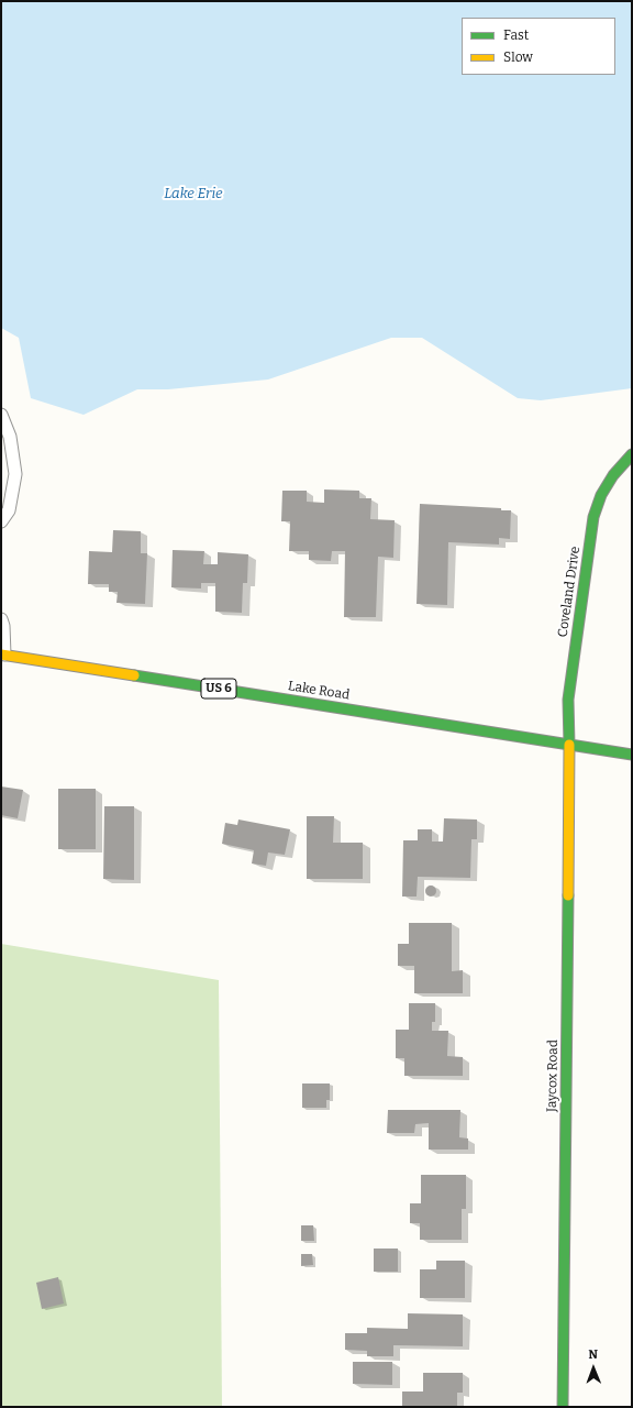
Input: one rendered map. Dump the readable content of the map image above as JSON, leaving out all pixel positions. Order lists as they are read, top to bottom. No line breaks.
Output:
{"streets":{"street":["Coveland Drive","US 6","Lake Road","Jaycox Road"]},"crossings":[["Coveland Drive","Lake Road"],["Coveland Drive","Jaycox Road"],["Lake Road","Jaycox Road"]],"water":["Lake Erie"],"legend":["Fast","Slow"],"north":"top"}
